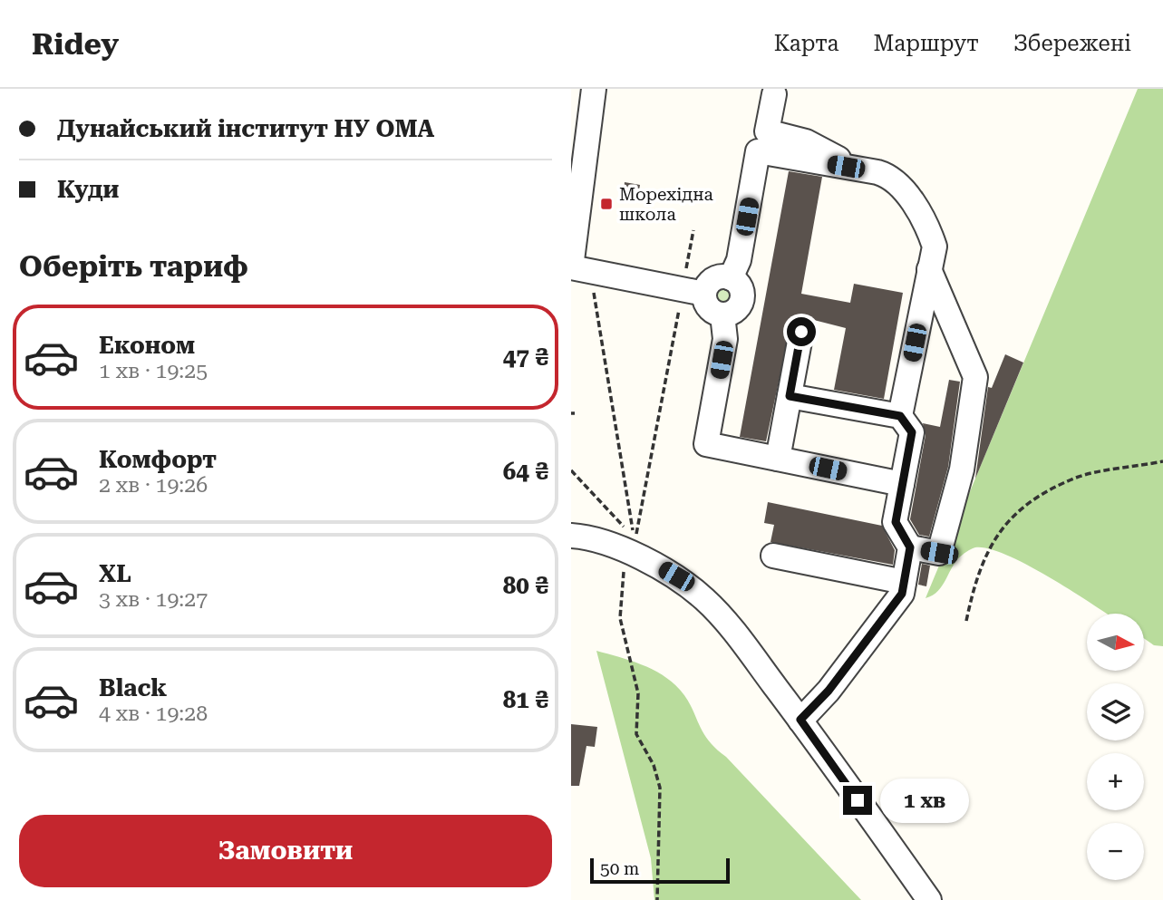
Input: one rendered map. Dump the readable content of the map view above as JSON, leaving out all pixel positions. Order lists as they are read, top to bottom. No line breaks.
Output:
{"places":{"transit":["Морехідна школа"]},"scale_bar":"50 m","north":"right","page":{"header":"Ridey","nav":["Карта","Маршрут","Збережені"],"banner":["Дунайський інститут НУ ОМА","Куди"],"heading":"Оберіть тариф","list":[{"name":"Економ","note":"1 хв · 19:25","value":"47 ₴"},{"name":"Комфорт","note":"2 хв · 19:26","value":"64 ₴"},{"name":"XL","note":"3 хв · 19:27","value":"80 ₴"},{"name":"Black","note":"4 хв · 19:28","value":"81 ₴"}],"map_buttons":["+","−"],"bubble":"1 хв","buttons":"Замовити","scale":"50 m"}}
